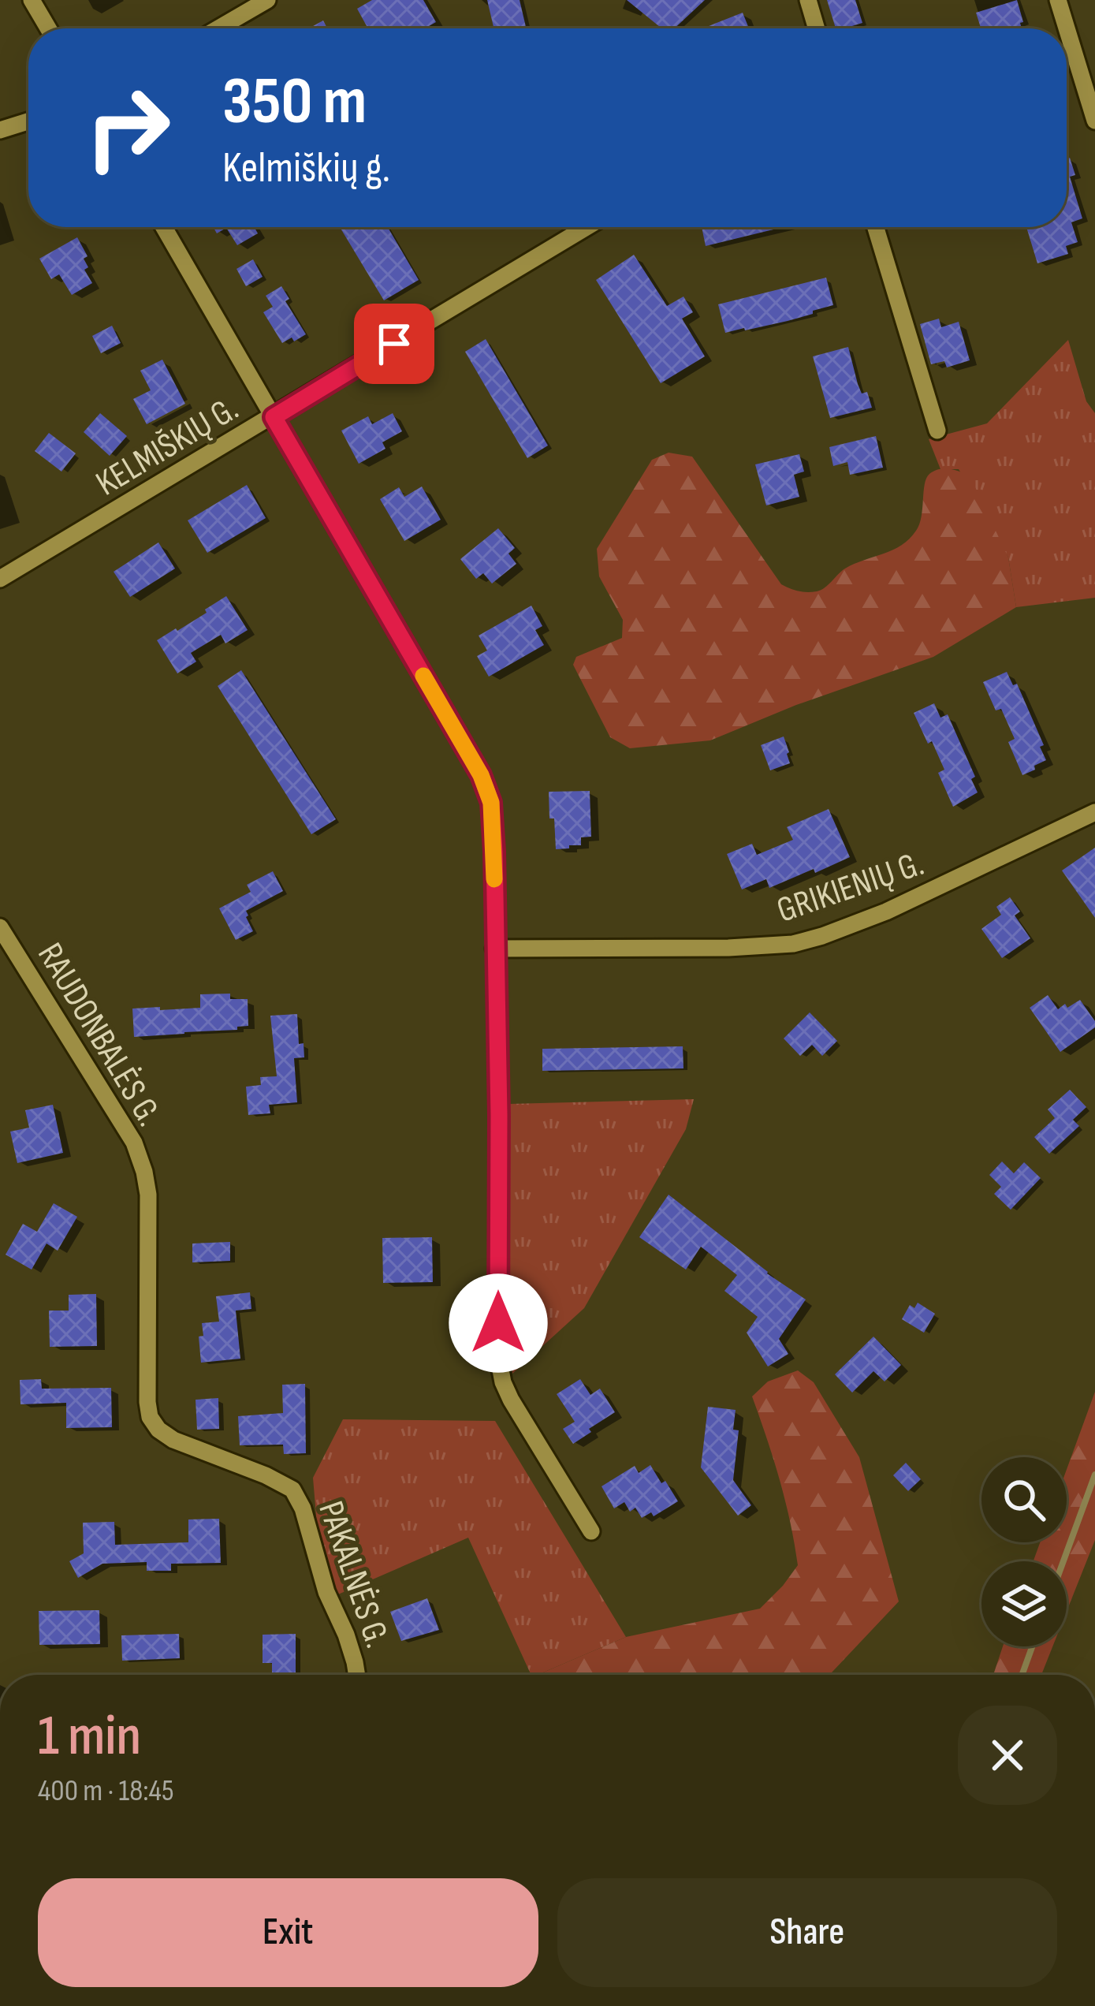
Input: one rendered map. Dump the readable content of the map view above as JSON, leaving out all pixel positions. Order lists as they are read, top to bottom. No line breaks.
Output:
{"streets":{"street":["KELMIŠKIŲ G.","GRIKIENIŲ G.","RAUDONBALĖS G.","PAKALNĖS G."]},"crossings":[["RAUDONBALĖS G.","PAKALNĖS G."]],"page":{"turn":["350 m","Kelmiškių g."],"heading":["1 min","400 m · 18:45"],"buttons":["Exit","Share"]}}
